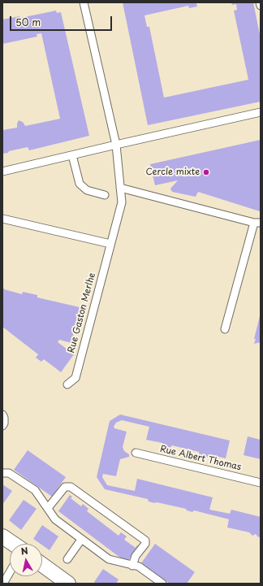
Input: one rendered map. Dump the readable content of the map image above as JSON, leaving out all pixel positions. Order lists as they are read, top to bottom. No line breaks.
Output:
{"streets":{"lane":["Rue Gaston Merlhe","Rue Albert Thomas"]},"places":["Cercle mixte"],"scale_bar":"50 m","north":"top"}
